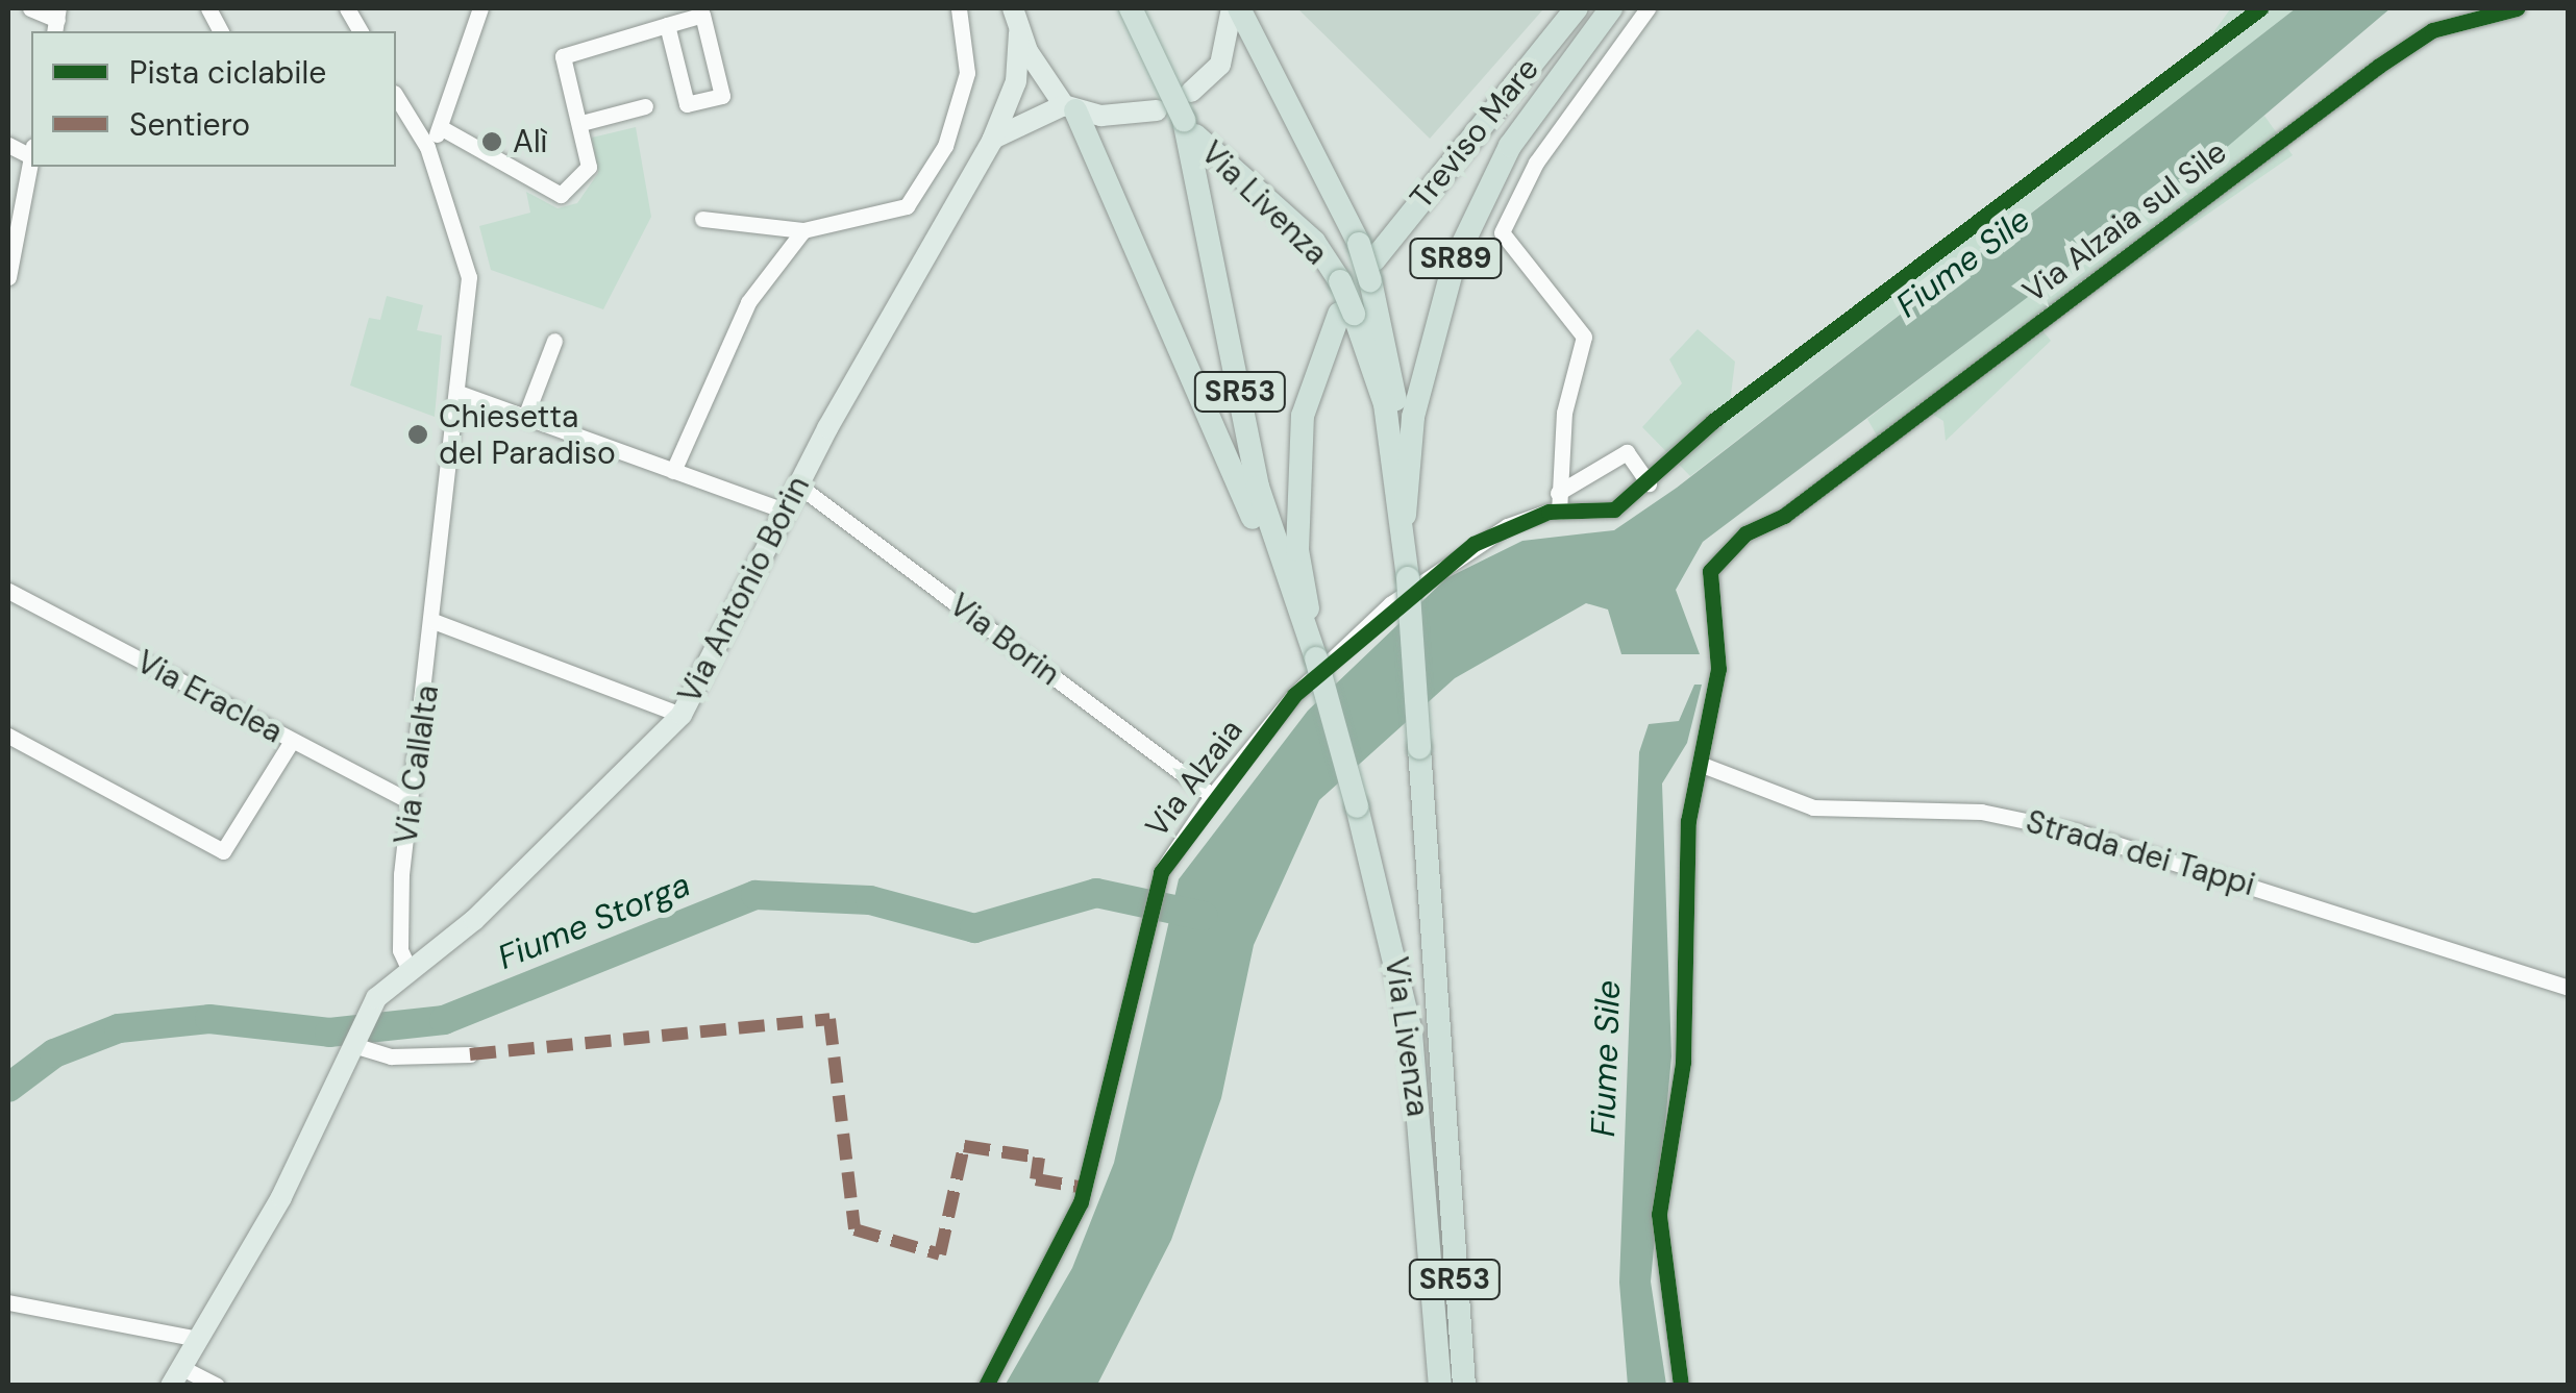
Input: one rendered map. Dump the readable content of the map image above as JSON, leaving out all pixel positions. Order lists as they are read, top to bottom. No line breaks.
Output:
{"streets":{"highway":["Treviso Mare","Via Livenza","SR89","SR53"],"main road":["Via Antonio Borin"],"street":["Via Alzaia sul Sile","Via Borin","Via Eraclea","Via Callalta","Via Alzaia","Strada dei Tappi"]},"crossings":[["Treviso Mare","Via Livenza"],["Via Livenza","SR53"],["Via Alzaia sul Sile","Strada dei Tappi"],["Via Antonio Borin","Via Borin"],["Via Antonio Borin","Via Callalta"],["Via Borin","Via Alzaia"],["Via Eraclea","Via Callalta"]],"water":["Fiume Sile","Fiume Storga"],"places":["Alì","Chiesetta del Paradiso"],"legend":["Pista ciclabile","Sentiero"]}
